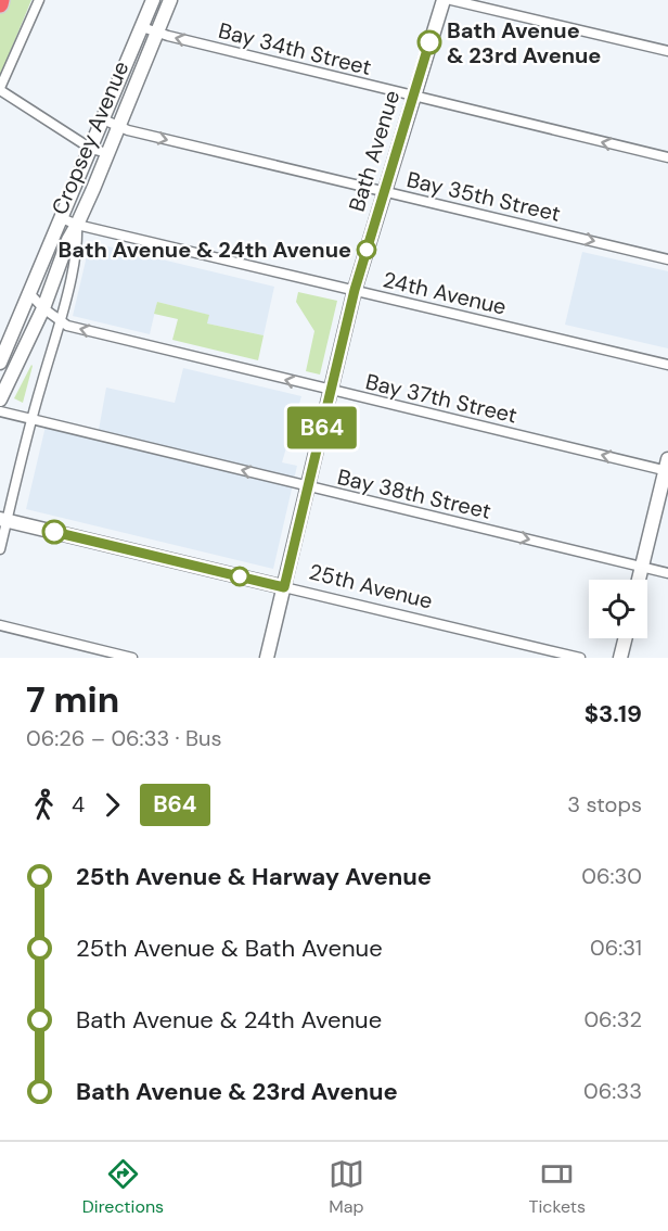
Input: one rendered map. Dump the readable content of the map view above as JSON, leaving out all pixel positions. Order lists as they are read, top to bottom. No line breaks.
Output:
{"streets":{"street":["Bay 34th Street","Cropsey Avenue","Bath Avenue","Bay 35th Street","24th Avenue","Bay 37th Street","Bay 38th Street","25th Avenue"]},"crossings":[["Bay 34th Street","Cropsey Avenue"],["Bay 34th Street","Bath Avenue"],["Cropsey Avenue","Bay 35th Street"],["Cropsey Avenue","24th Avenue"],["Cropsey Avenue","Bay 37th Street"],["Bath Avenue","Bay 35th Street"],["Bath Avenue","24th Avenue"],["Bath Avenue","Bay 37th Street"],["Bath Avenue","Bay 38th Street"],["Bath Avenue","25th Avenue"]],"one_way":["Bay 34th Street","Bay 35th Street","Bay 37th Street"],"places":["Bath Avenue & 23rd Avenue","Bath Avenue & 24th Avenue"],"lines":["bus line B64"],"page":{"on_map":"B64","heading":["7 min","06:26 – 06:33 · Bus","$3.19"],"legs":["4","B64","3 stops"],"list":[{"name":"25th Avenue & Harway Avenue","value":"06:30"},{"name":"25th Avenue & Bath Avenue","value":"06:31"},{"name":"Bath Avenue & 24th Avenue","value":"06:32"},{"name":"Bath Avenue & 23rd Avenue","value":"06:33"}],"tabs":["Directions","Map","Tickets"]}}
